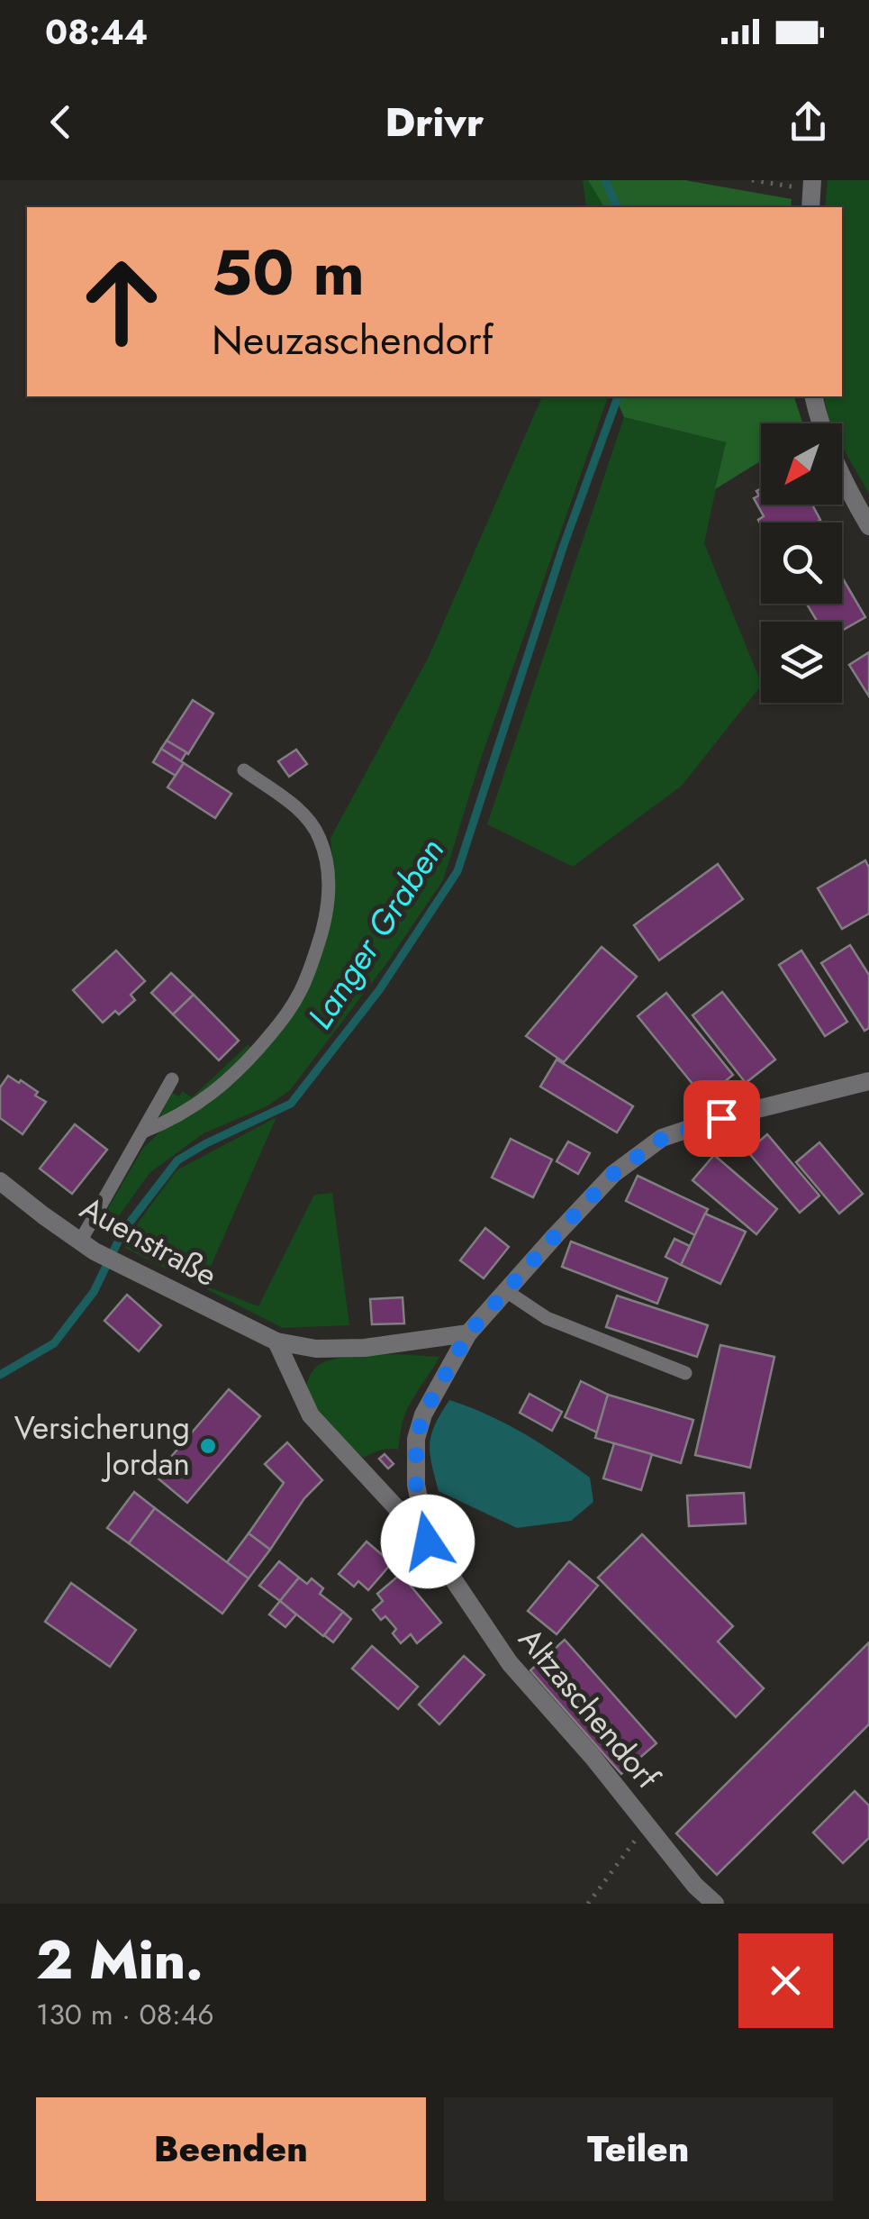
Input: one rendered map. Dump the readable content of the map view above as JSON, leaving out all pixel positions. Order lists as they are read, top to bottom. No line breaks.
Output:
{"streets":{"street":["Auenstraße","Altzaschendorf"]},"crossings":[["Auenstraße","Altzaschendorf"]],"water":["Langer Graben"],"places":["Versicherung Jordan"],"north":"bottom left","page":{"status":"08:44","header":"Drivr","turn":["50 m","Neuzaschendorf"],"heading":["2 Min.","130 m · 08:46"],"buttons":["Beenden","Teilen"]}}
